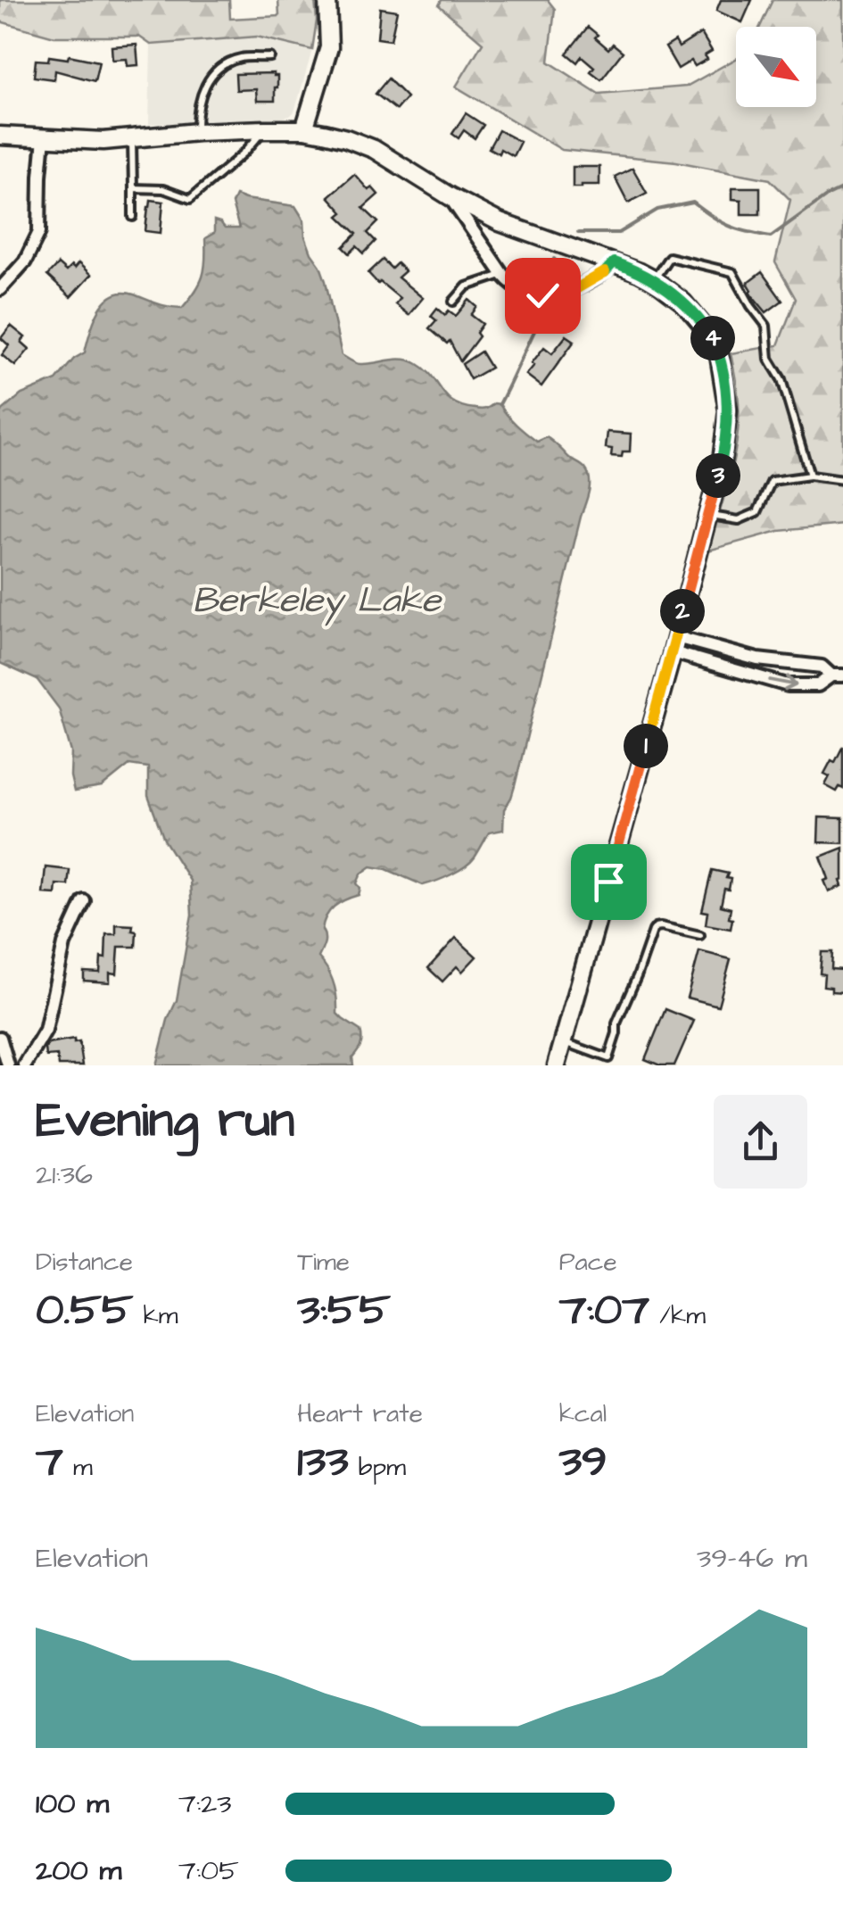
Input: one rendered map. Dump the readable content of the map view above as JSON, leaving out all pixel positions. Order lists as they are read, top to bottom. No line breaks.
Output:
{"water":["Berkeley Lake"],"north":"bottom right","page":{"pins":["4","3","2","1"],"heading":["Evening run","21:36"],"stats":[["Distance","0.55 km"],["Time","3:55"],["Pace","7:07 /km"],["Elevation","7 m"],["Heart rate","133 bpm"],["kcal","39"]],"chart":["Elevation","39–46 m"],"list":[{"name":"100 m","note":"7:23"},{"name":"200 m","note":"7:05"}]}}
